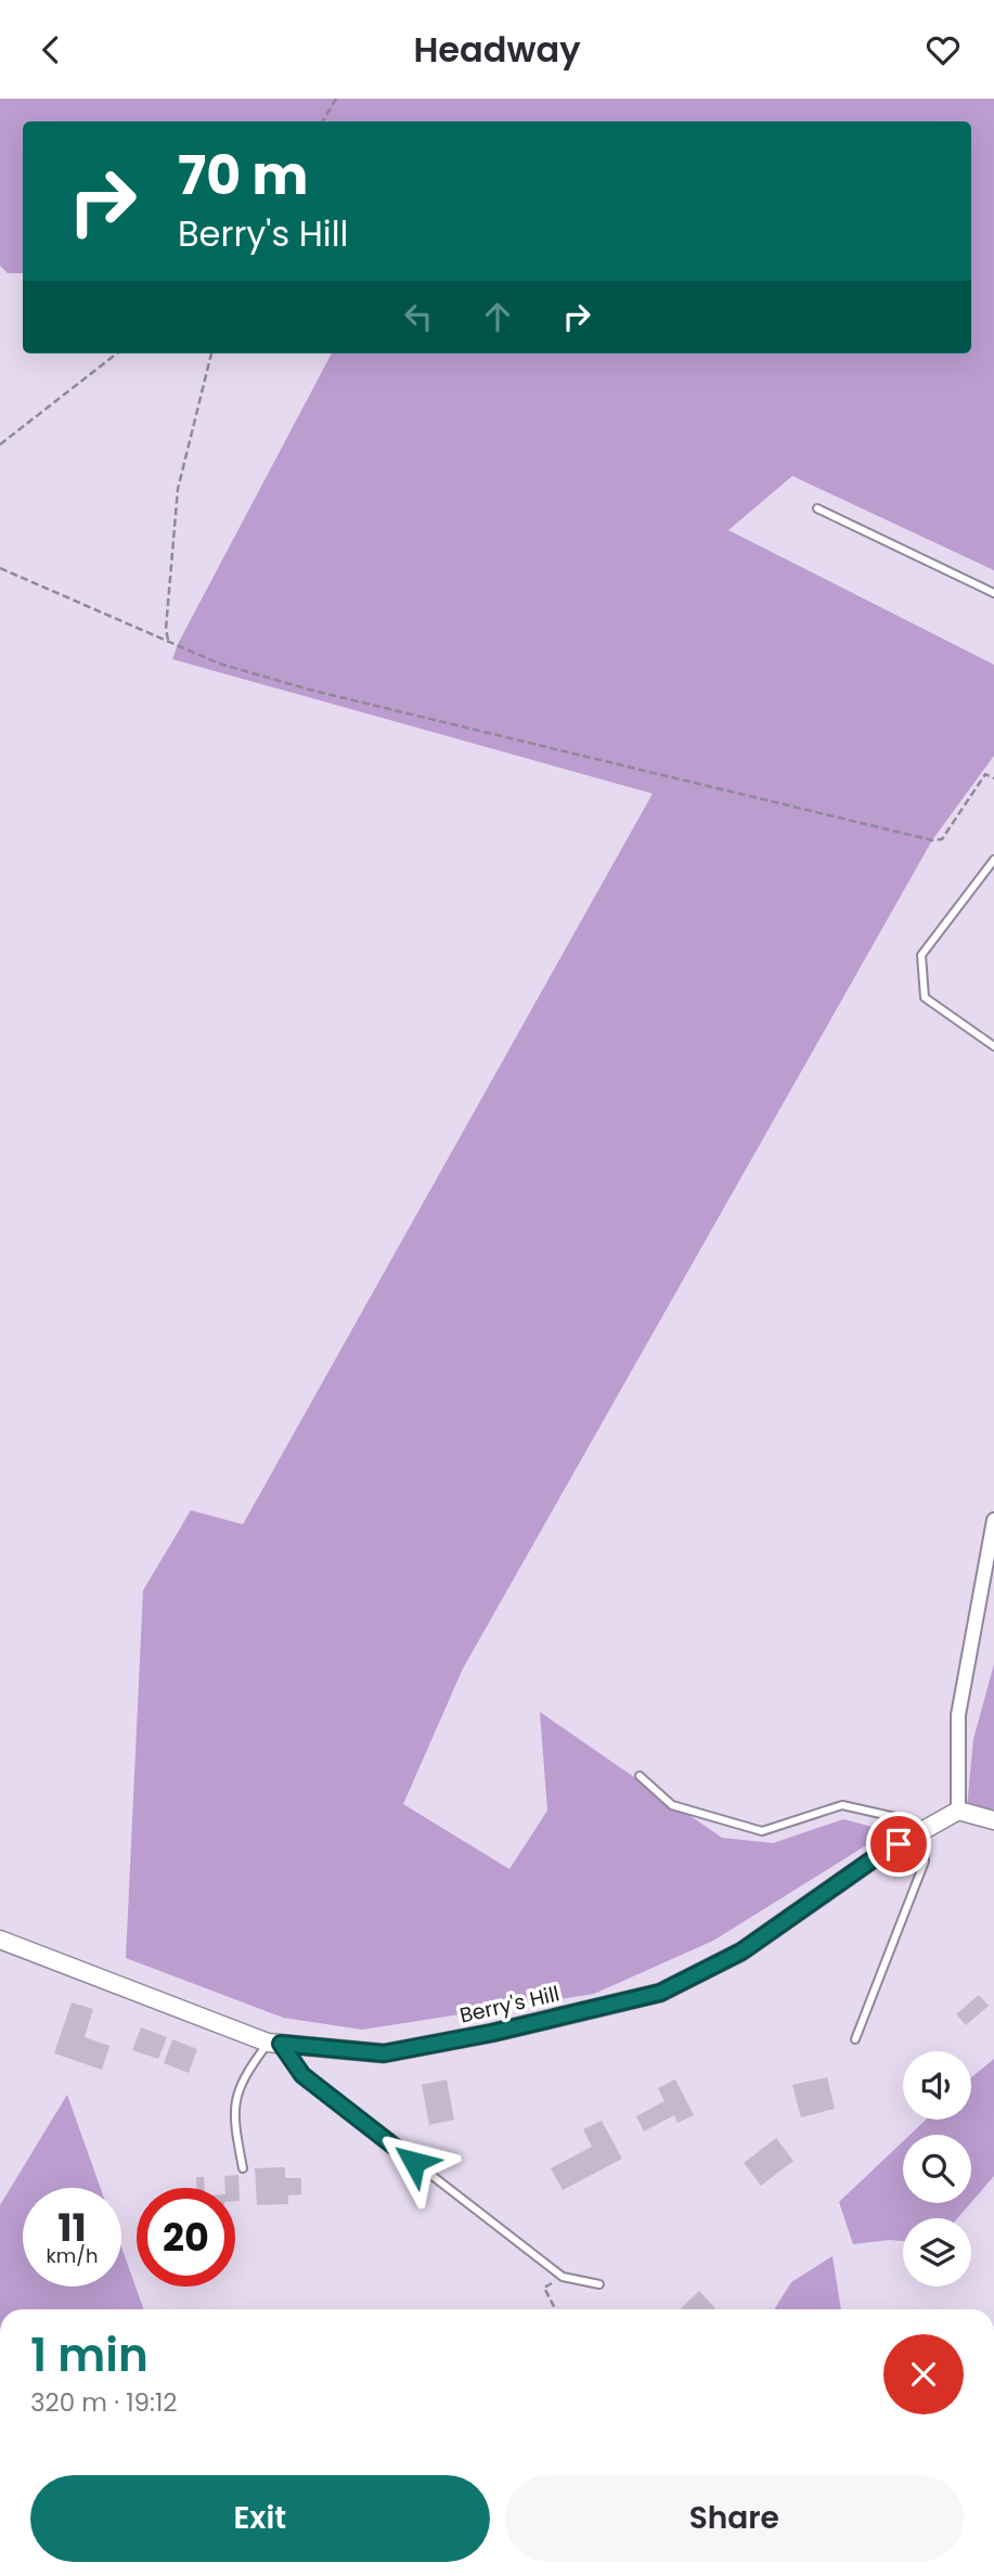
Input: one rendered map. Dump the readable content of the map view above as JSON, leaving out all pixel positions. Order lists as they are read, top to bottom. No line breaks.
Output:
{"streets":{"street":["Berry's Hill"]},"page":{"header":"Headway","turn":["70 m","Berry's Hill"],"speed":"11 km/h","limit":"20","heading":["1 min","320 m · 19:12"],"buttons":["Exit","Share"]}}
